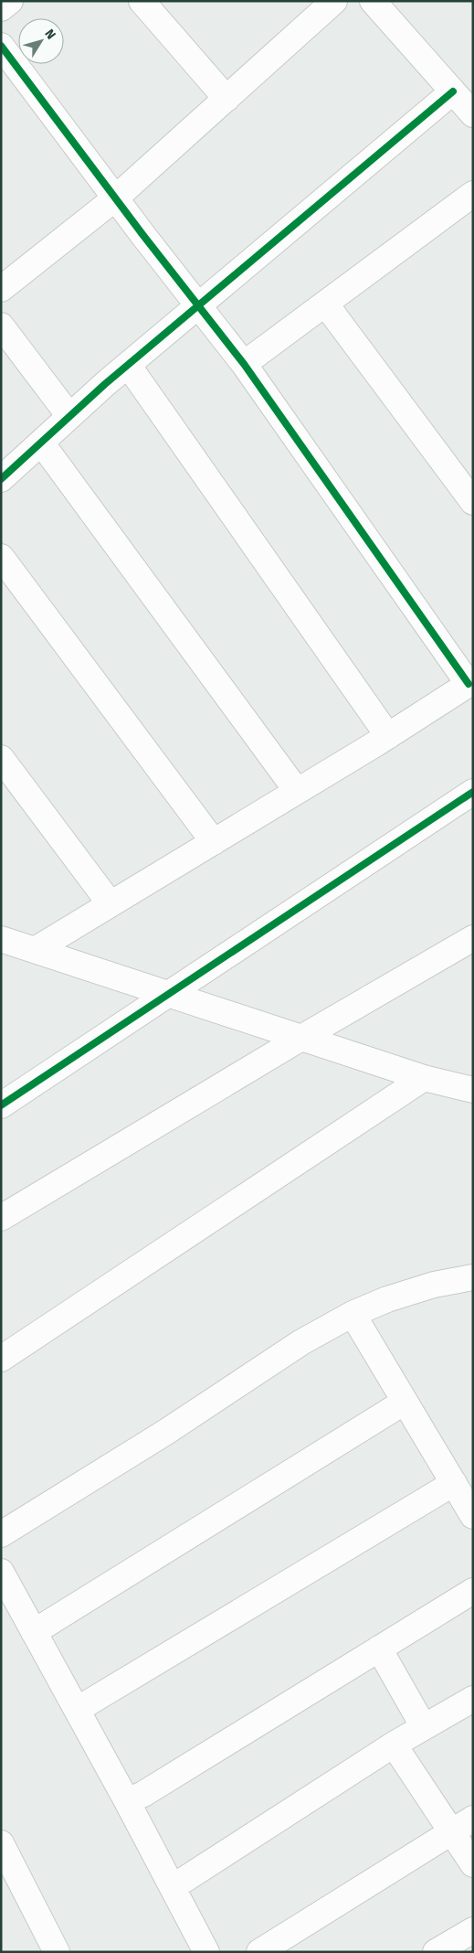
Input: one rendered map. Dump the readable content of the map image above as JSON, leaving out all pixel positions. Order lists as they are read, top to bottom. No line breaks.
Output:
{"north":"top right"}
